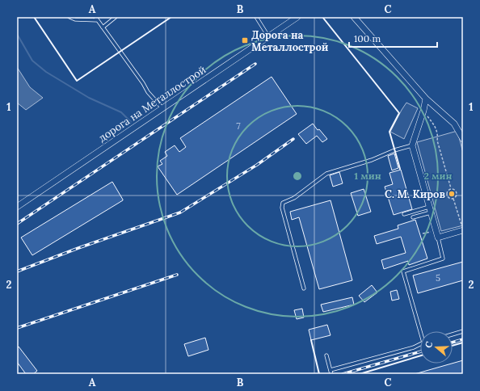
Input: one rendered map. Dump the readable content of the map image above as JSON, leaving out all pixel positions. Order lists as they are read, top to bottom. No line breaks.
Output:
{"streets":{"street":["дорога на Металлострой"]},"places":{"transit":["Дорога на Металлострой"],"other":["С. М. Киров"]},"house_numbers":["7","5"],"scale_bar":"100 m","north":"left","grid":{"columns":["A","B","C"],"rows":["1","2"]},"rings":["1 мин","2 мин"]}
